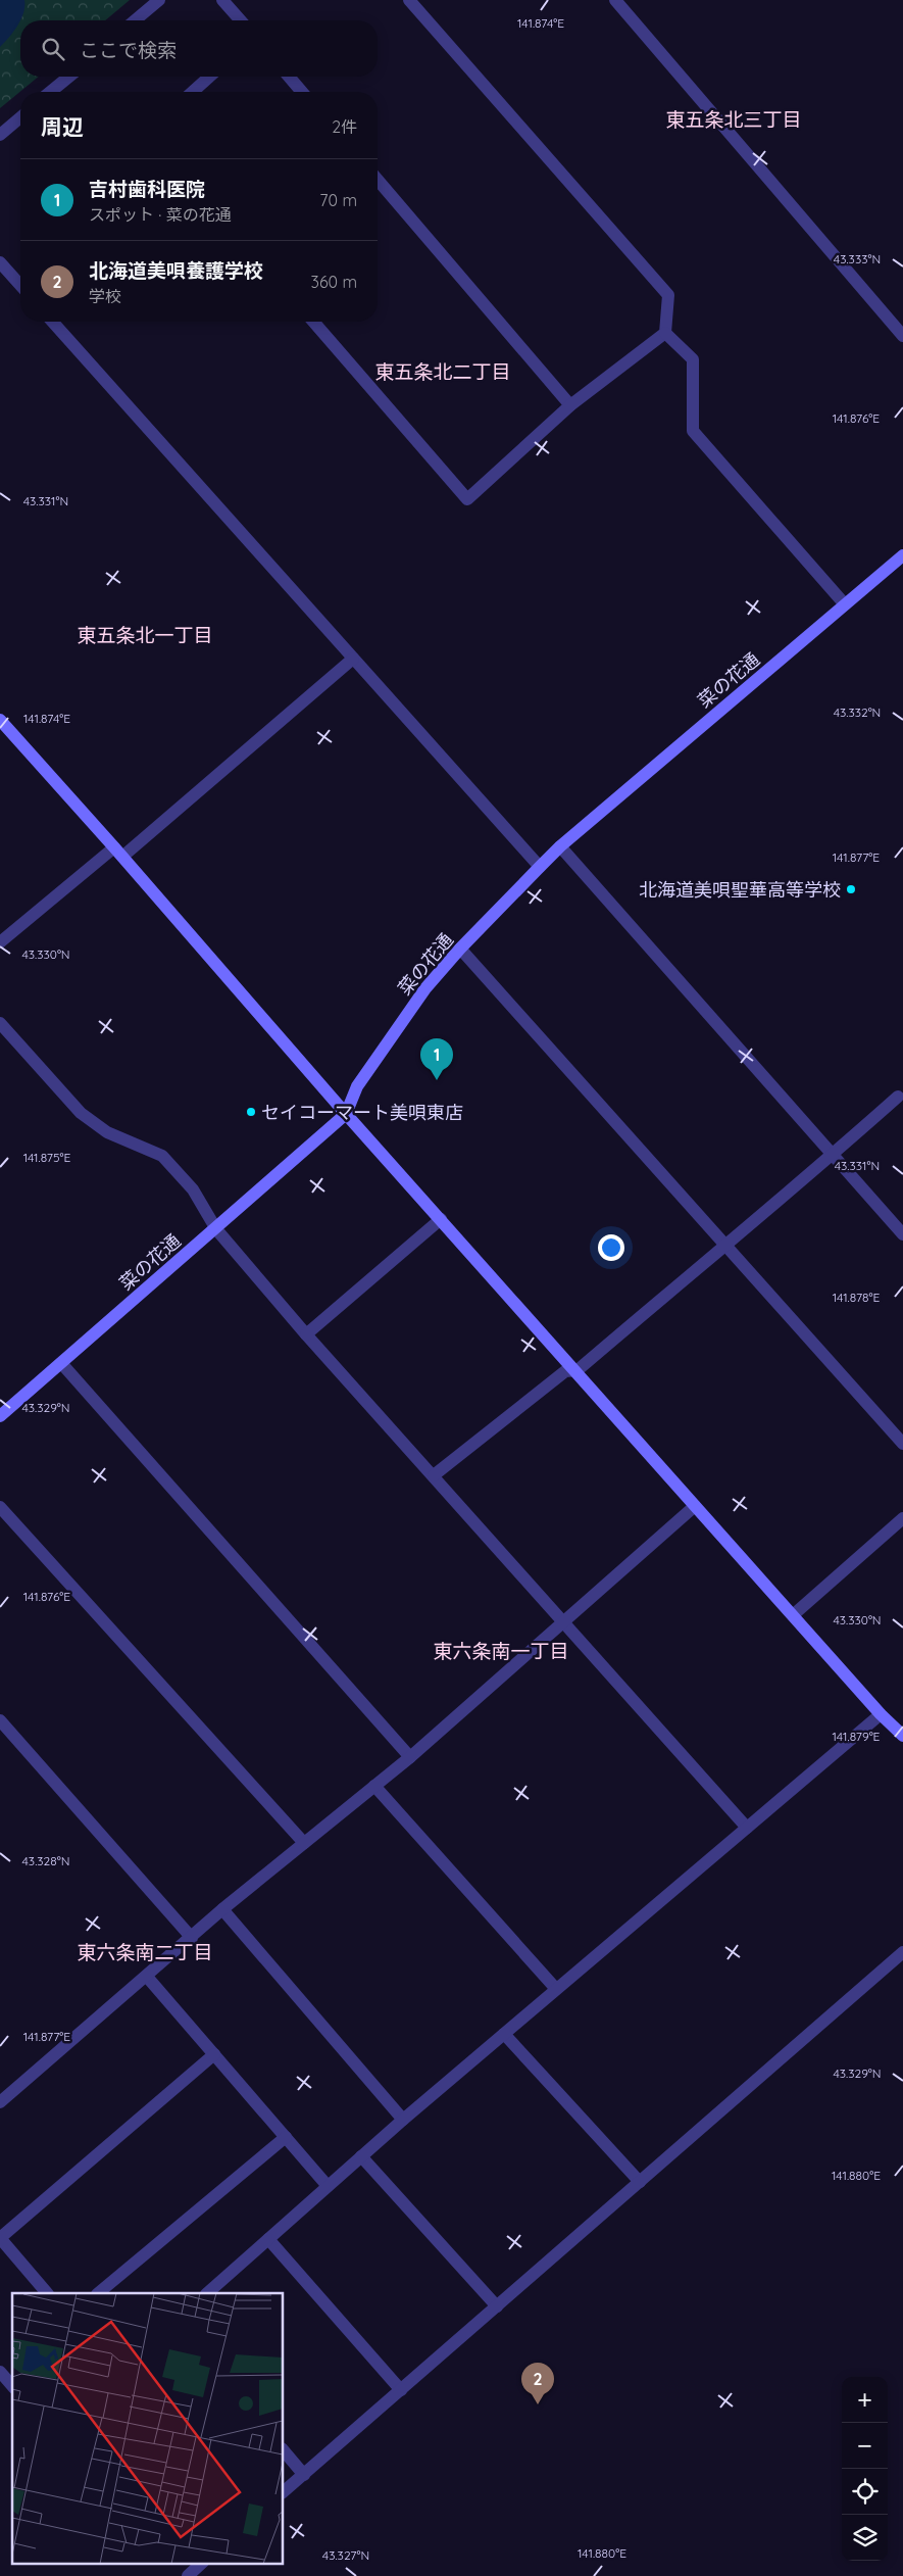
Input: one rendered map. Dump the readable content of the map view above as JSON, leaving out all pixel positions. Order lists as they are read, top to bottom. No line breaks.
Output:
{"streets":{"street":["菜の花通"]},"districts":["東五条北三丁目","東五条北二丁目","東五条北一丁目","東六条南一丁目","東六条南二丁目"],"places":["北海道美唄聖華高等学校","セイコーマート美唄東店"],"page":{"search":"ここで検索","heading":["周辺","2件"],"list":[{"mark":"1","name":"吉村歯科医院","note":"スポット · 菜の花通","value":"70 m"},{"mark":"2","name":"北海道美唄養護学校","note":"学校","value":"360 m"}],"pins":["1","2"],"map_buttons":["+","−"]},"coordinates":["141.874°E","43.333°N","141.876°E","43.331°N","43.332°N","141.877°E","43.330°N","141.875°E","141.878°E","43.329°N","141.879°E","43.328°N","141.880°E","43.327°N"]}
